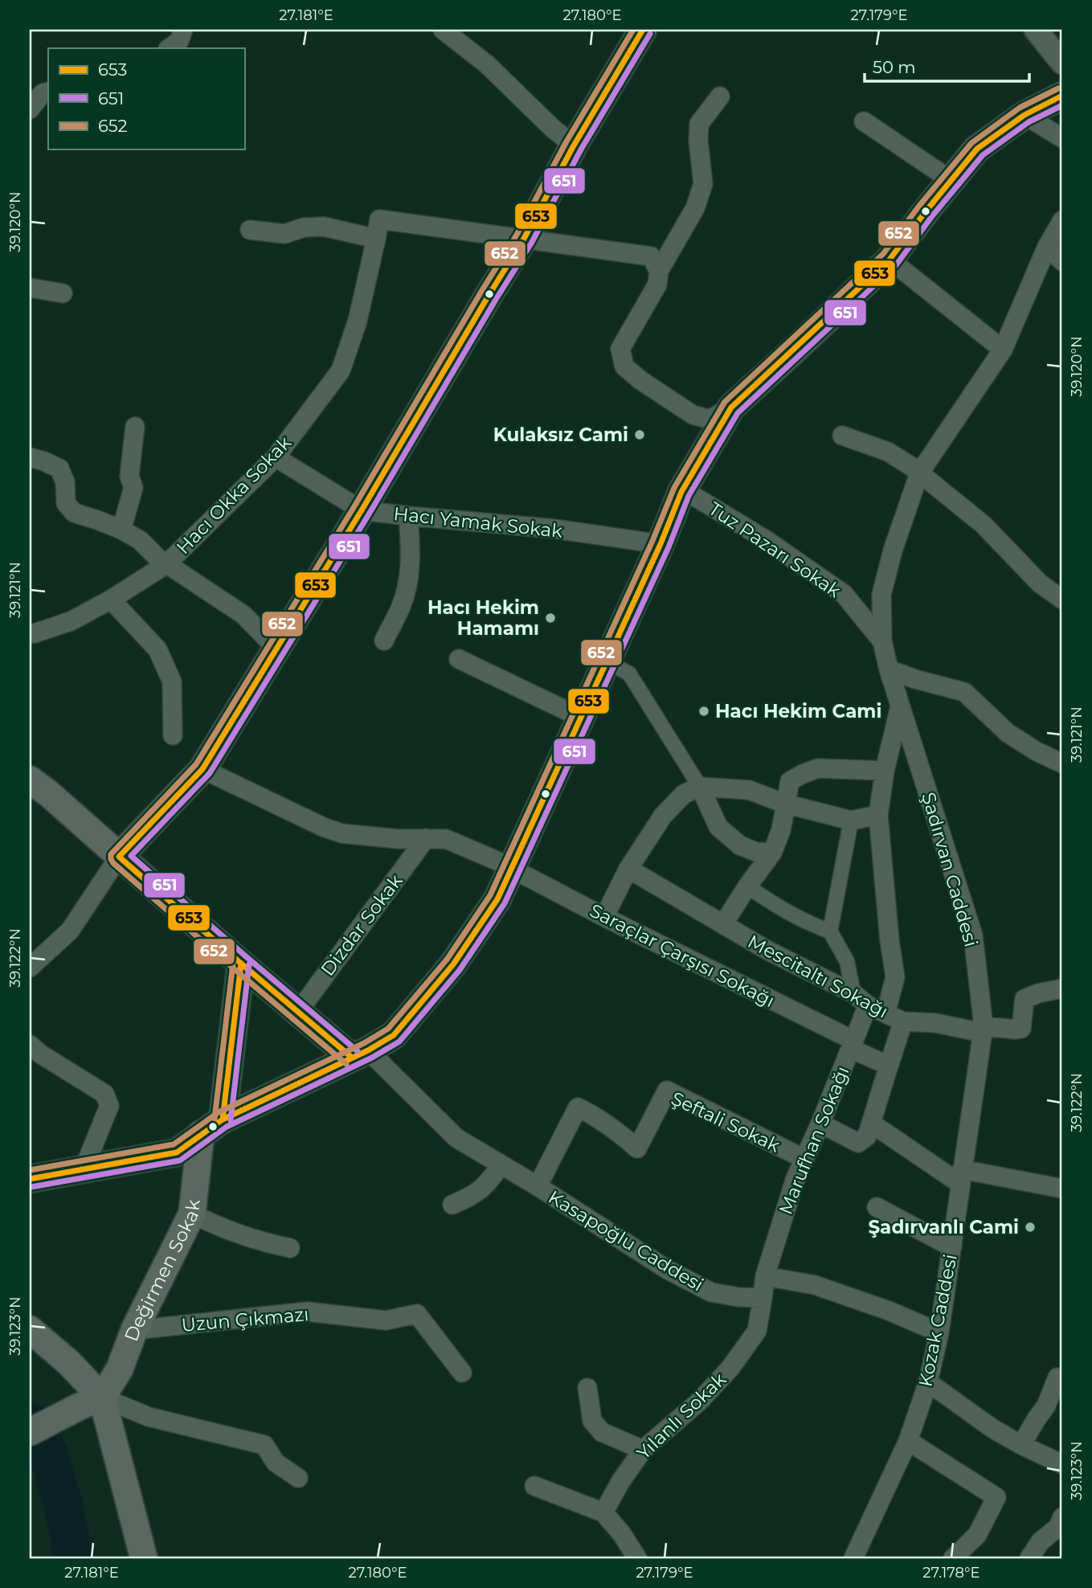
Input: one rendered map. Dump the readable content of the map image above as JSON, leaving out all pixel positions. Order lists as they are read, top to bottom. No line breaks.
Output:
{"streets":{"main road":["Değirmen Sokak"],"street":["Hacı Okka Sokak","Hacı Yamak Sokak","Tuz Pazarı Sokak","Şadırvan Caddesi","Dizdar Sokak","Saraçlar Çarşısı Sokağı","Mescitaltı Sokağı","Şeftali Sokak","Marufhan Sokağı","Kasapoğlu Caddesi","Uzun Çıkmazı","Kozak Caddesi","Yılanlı Sokak"]},"crossings":[["Hacı Okka Sokak","Hacı Yamak Sokak"],["Tuz Pazarı Sokak","Şadırvan Caddesi"],["Şadırvan Caddesi","Mescitaltı Sokağı"],["Şadırvan Caddesi","Kozak Caddesi"],["Dizdar Sokak","Saraçlar Çarşısı Sokağı"],["Saraçlar Çarşısı Sokağı","Marufhan Sokağı"],["Mescitaltı Sokağı","Marufhan Sokağı"],["Şeftali Sokak","Marufhan Sokağı"],["Şeftali Sokak","Kasapoğlu Caddesi"],["Kasapoğlu Caddesi","Yılanlı Sokak"],["Değirmen Sokak","Uzun Çıkmazı"]],"places":["Kulaksız Cami","Hacı Hekim Hamamı","Hacı Hekim Cami","Şadırvanlı Cami"],"lines":["transit line 653","transit line 652","transit line 651"],"legend":["653","651","652"],"scale_bar":"50 m","coordinates":["27.181°E","27.180°E","27.179°E","39.120°N","39.121°N","39.122°N","39.123°N","27.178°E"]}
